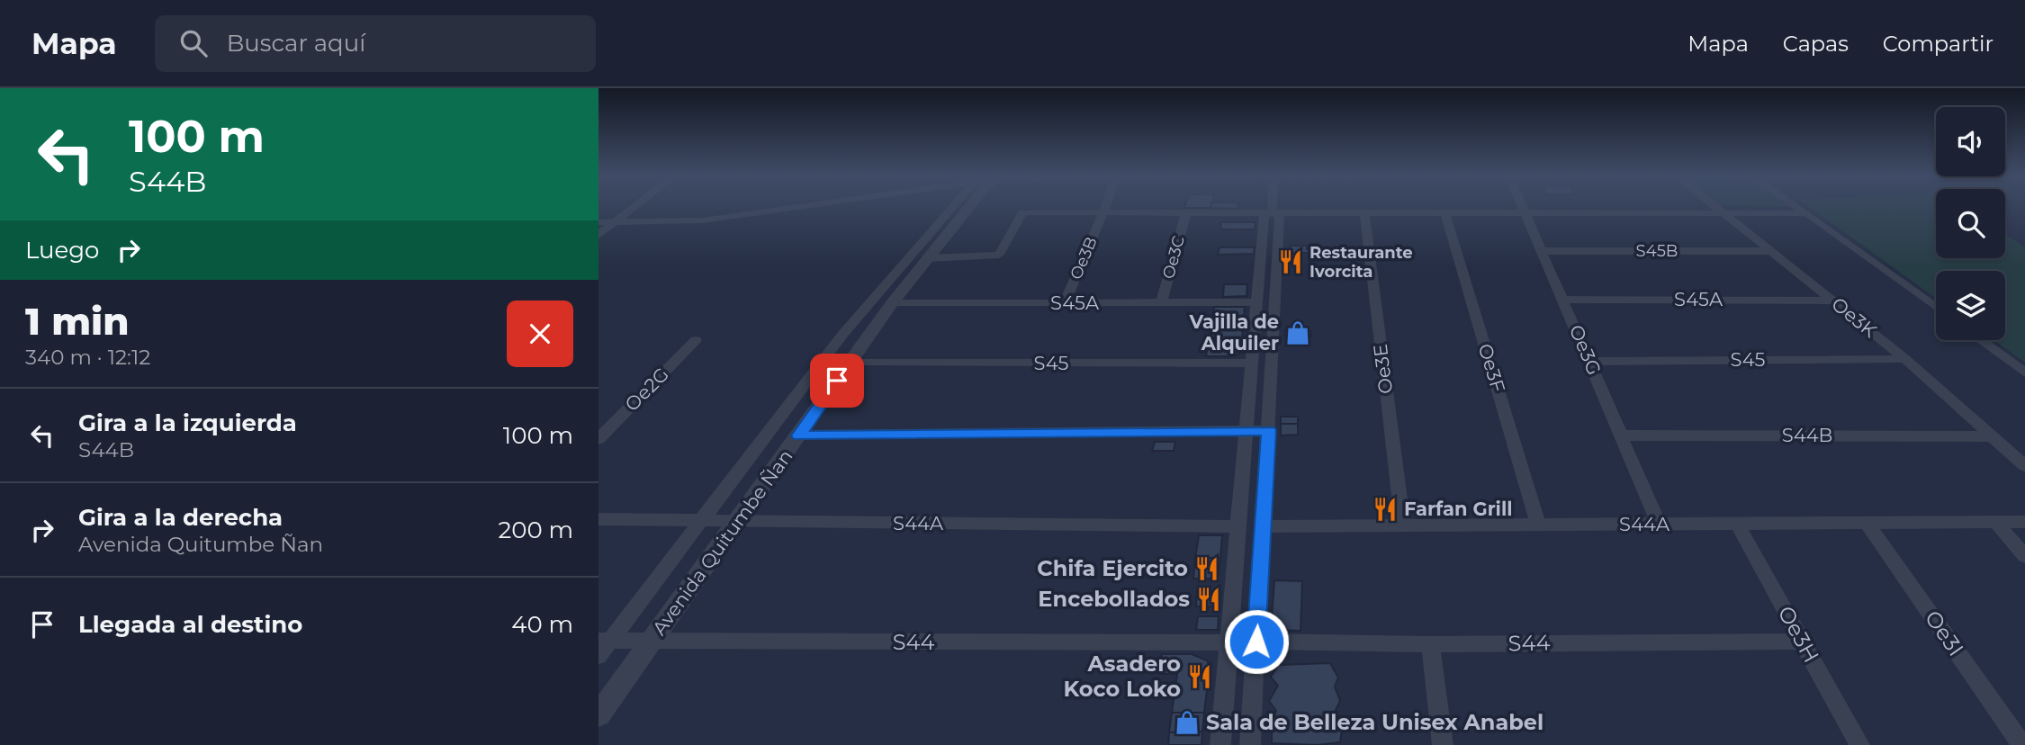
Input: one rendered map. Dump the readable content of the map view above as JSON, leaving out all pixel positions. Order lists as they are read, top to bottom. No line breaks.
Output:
{"streets":{"street":["S45B","Oe3C","Oe3B","S45A","Oe3K","Oe3G","S45","Oe3F","Oe3E","Oe2G","S44B","S44A","Avenida Quitumbe Ñan","Oe3I","Oe3H","S44"]},"crossings":[["S45B","Oe3K"],["S45B","Oe3G"],["Oe3C","S45A"],["Oe3B","S45A"],["S45A","Oe3K"],["S45A","Oe3G"],["S45A","Avenida Quitumbe Ñan"],["Oe3K","S45"],["Oe3K","S44B"],["Oe3G","S45"],["Oe3G","S44B"],["Oe3G","S44A"],["S45","Avenida Quitumbe Ñan"],["Oe3F","S44A"],["Oe3E","S44A"],["S44A","Avenida Quitumbe Ñan"],["S44A","Oe3I"],["S44A","Oe3H"],["Avenida Quitumbe Ñan","S44"],["Oe3H","S44"]],"places":{"restaurant":["Restaurante Ivorcita","Farfan Grill","Chifa Ejercito","Encebollados","Asadero Koco Loko"],"shop":["Vajilla de Alquiler","Sala de Belleza Unisex Anabel"]},"page":{"header":"Mapa","search":"Buscar aquí","nav":["Mapa","Capas","Compartir"],"turn":["100 m","S44B"],"then":"Luego","heading":["1 min","340 m · 12:12"],"list":[{"name":"Gira a la izquierda","note":"S44B","value":"100 m"},{"name":"Gira a la derecha","note":"Avenida Quitumbe Ñan","value":"200 m"},{"name":"Llegada al destino","value":"40 m"}]}}
